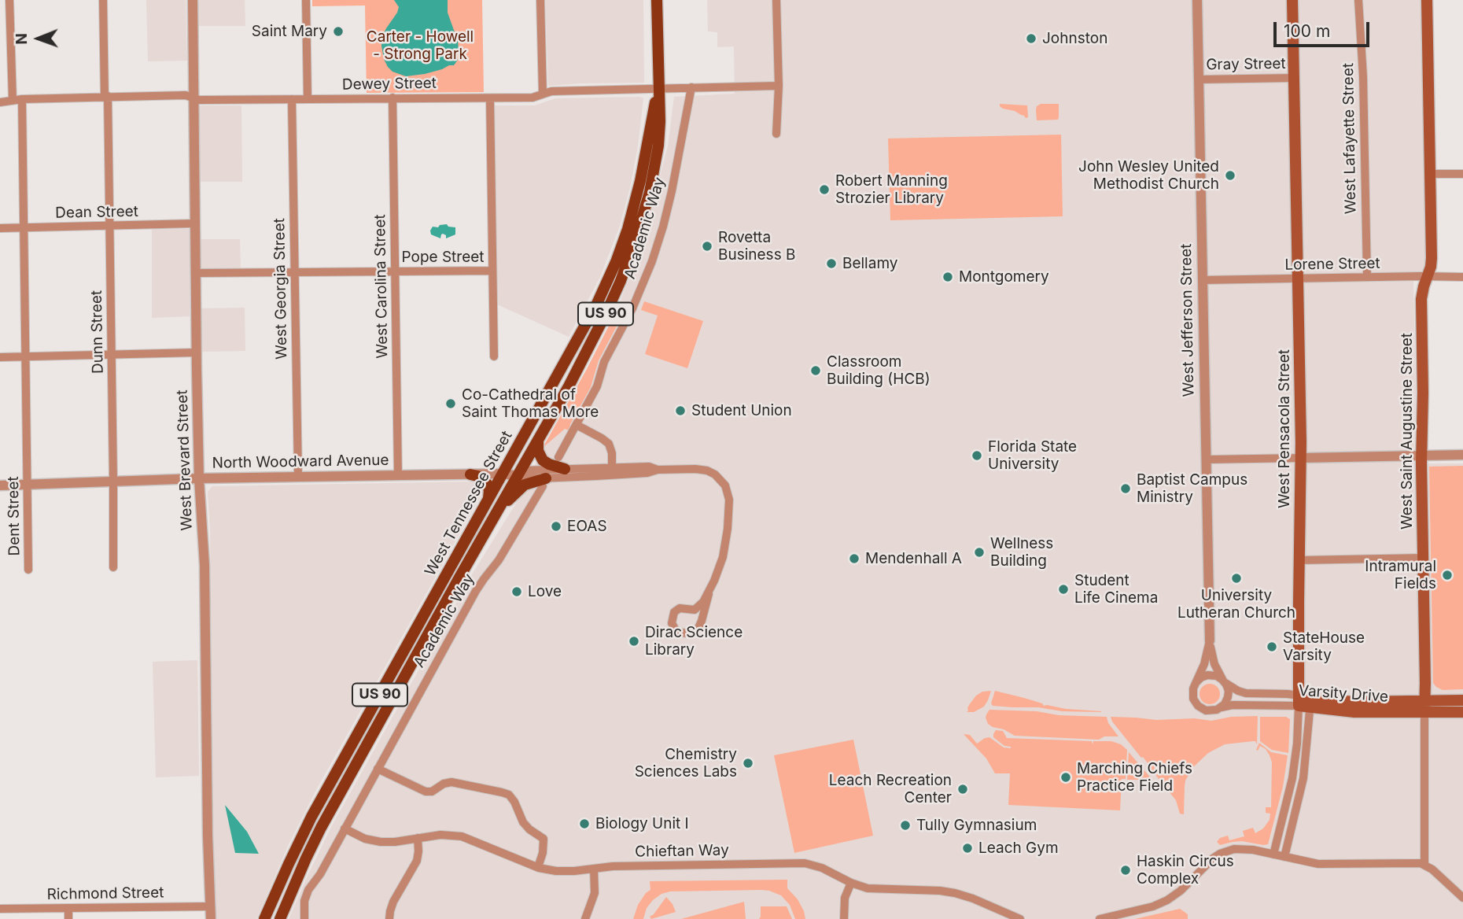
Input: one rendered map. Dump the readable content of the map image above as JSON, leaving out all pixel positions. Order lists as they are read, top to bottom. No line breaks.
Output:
{"streets":{"main road":["US 90","West Pensacola Street","West Saint Augustine Street","West Tennessee Street","Varsity Drive"],"street":["Gray Street","Dewey Street","West Lafayette Street","Dean Street","Academic Way","Pope Street","Lorene Street","West Carolina Street","West Georgia Street","West Jefferson Street","Dunn Street","West Brevard Street","North Woodward Avenue","Dent Street","Chieftan Way","Richmond Street"]},"crossings":[["Gray Street","West Jefferson Street"],["Gray Street","West Pensacola Street"],["Dewey Street","Academic Way"],["Dewey Street","West Carolina Street"],["Dewey Street","West Georgia Street"],["Dewey Street","Dunn Street"],["Dewey Street","West Brevard Street"],["Dewey Street","West Tennessee Street"],["Dewey Street","Dent Street"],["West Lafayette Street","Lorene Street"],["Dean Street","Dunn Street"],["Dean Street","West Brevard Street"],["Dean Street","Dent Street"],["Academic Way","North Woodward Avenue"],["Academic Way","Chieftan Way"],["Pope Street","West Carolina Street"],["Pope Street","West Georgia Street"],["Pope Street","West Brevard Street"],["Lorene Street","West Jefferson Street"],["Lorene Street","West Pensacola Street"],["Lorene Street","West Saint Augustine Street"],["West Carolina Street","North Woodward Avenue"],["West Georgia Street","North Woodward Avenue"],["West Jefferson Street","Varsity Drive"],["Dunn Street","North Woodward Avenue"],["West Pensacola Street","Varsity Drive"],["West Saint Augustine Street","Varsity Drive"],["West Brevard Street","North Woodward Avenue"],["West Brevard Street","Richmond Street"],["North Woodward Avenue","West Tennessee Street"],["North Woodward Avenue","Dent Street"]],"parks":["Carter - Howell - Strong Park"],"places":["Saint Mary","Johnston","John Wesley United Methodist Church","Robert Manning Strozier Library","Rovetta Business B","Bellamy","Montgomery","Classroom Building (HCB)","Co-Cathedral of Saint Thomas More","Student Union","Florida State University","Baptist Campus Ministry","EOAS","Wellness Building","Mendenhall A","Intramural Fields","University Lutheran Church","Student Life Cinema","Love","Dirac Science Library","StateHouse Varsity","Chemistry Sciences Labs","Marching Chiefs Practice Field","Leach Recreation Center","Biology Unit I","Tully Gymnasium","Leach Gym","Haskin Circus Complex"],"scale_bar":"100 m","north":"left"}
